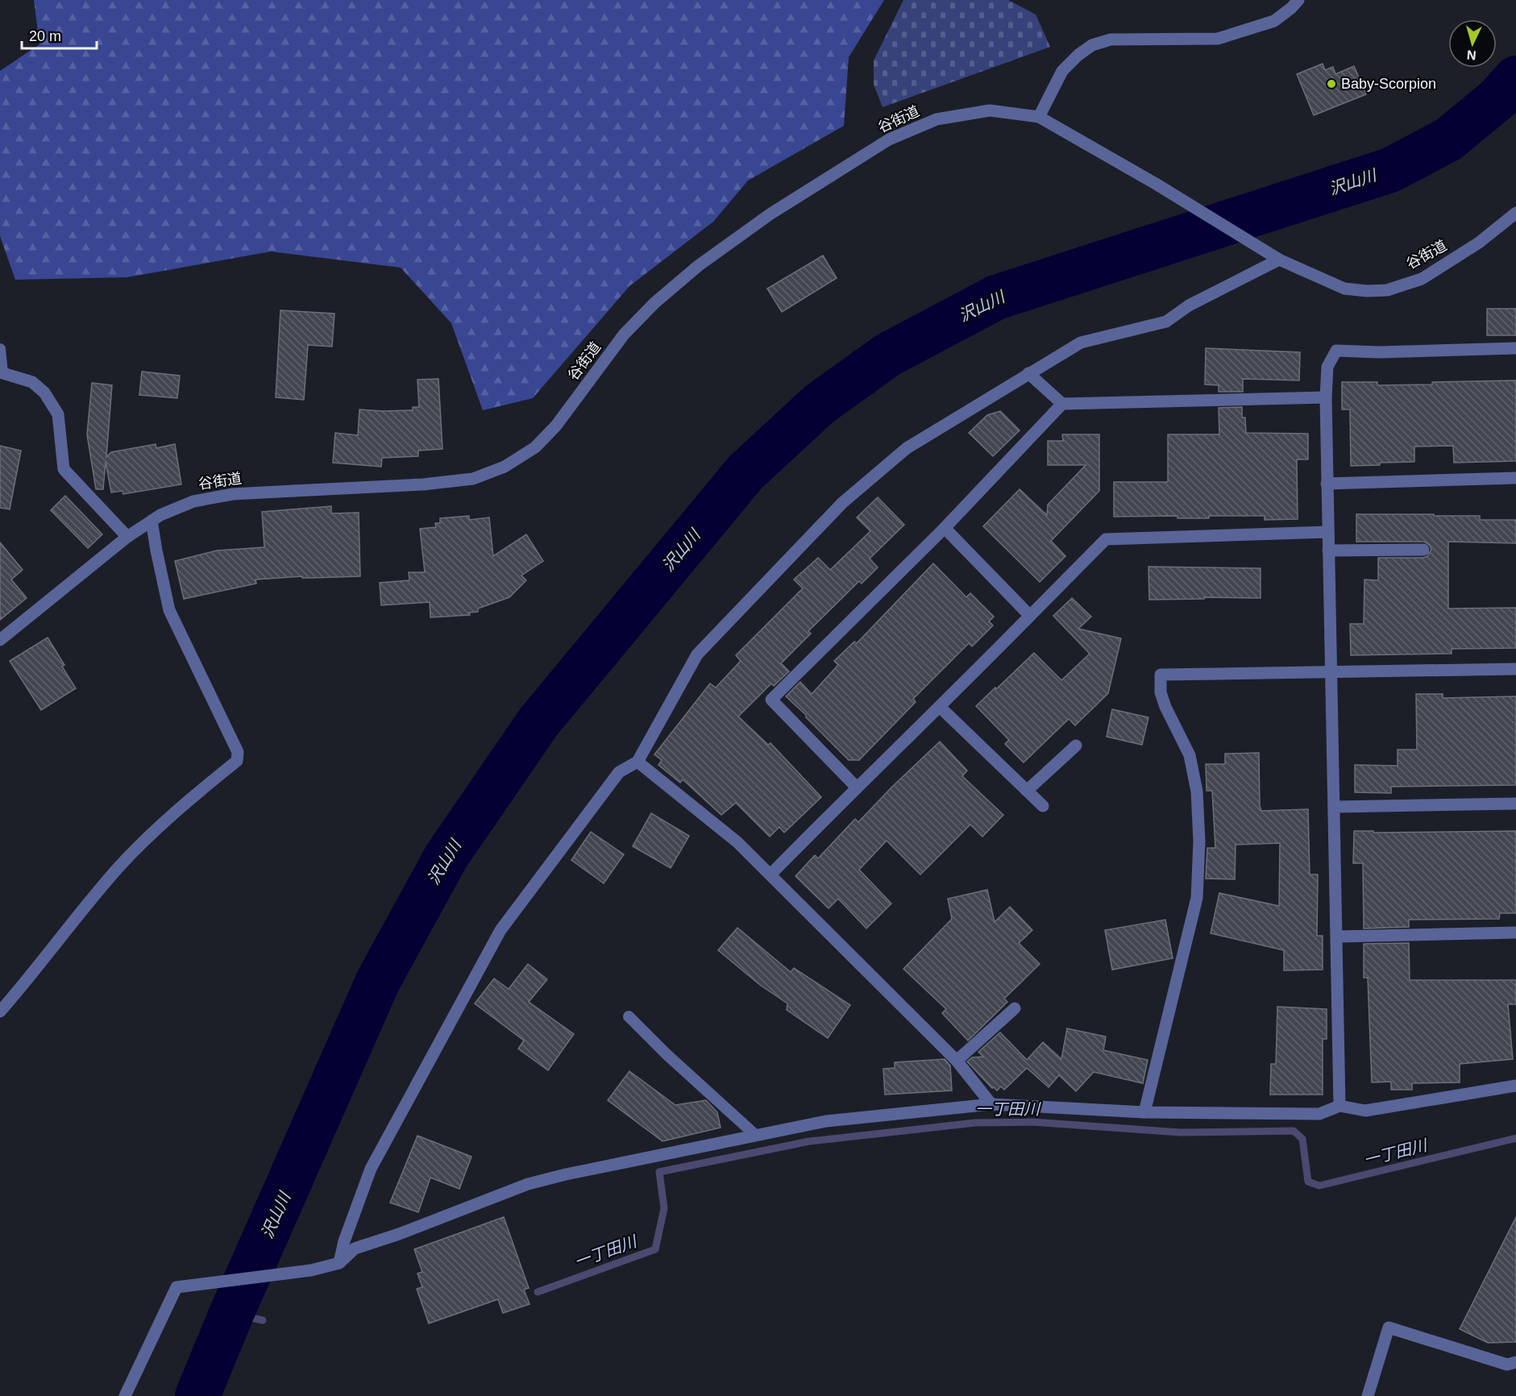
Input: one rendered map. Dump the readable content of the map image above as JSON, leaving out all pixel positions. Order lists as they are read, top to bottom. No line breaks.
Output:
{"streets":{"street":["谷街道"]},"water":["沢山川","一丁田川"],"places":["Baby-Scorpion"],"scale_bar":"20 m","north":"bottom"}
